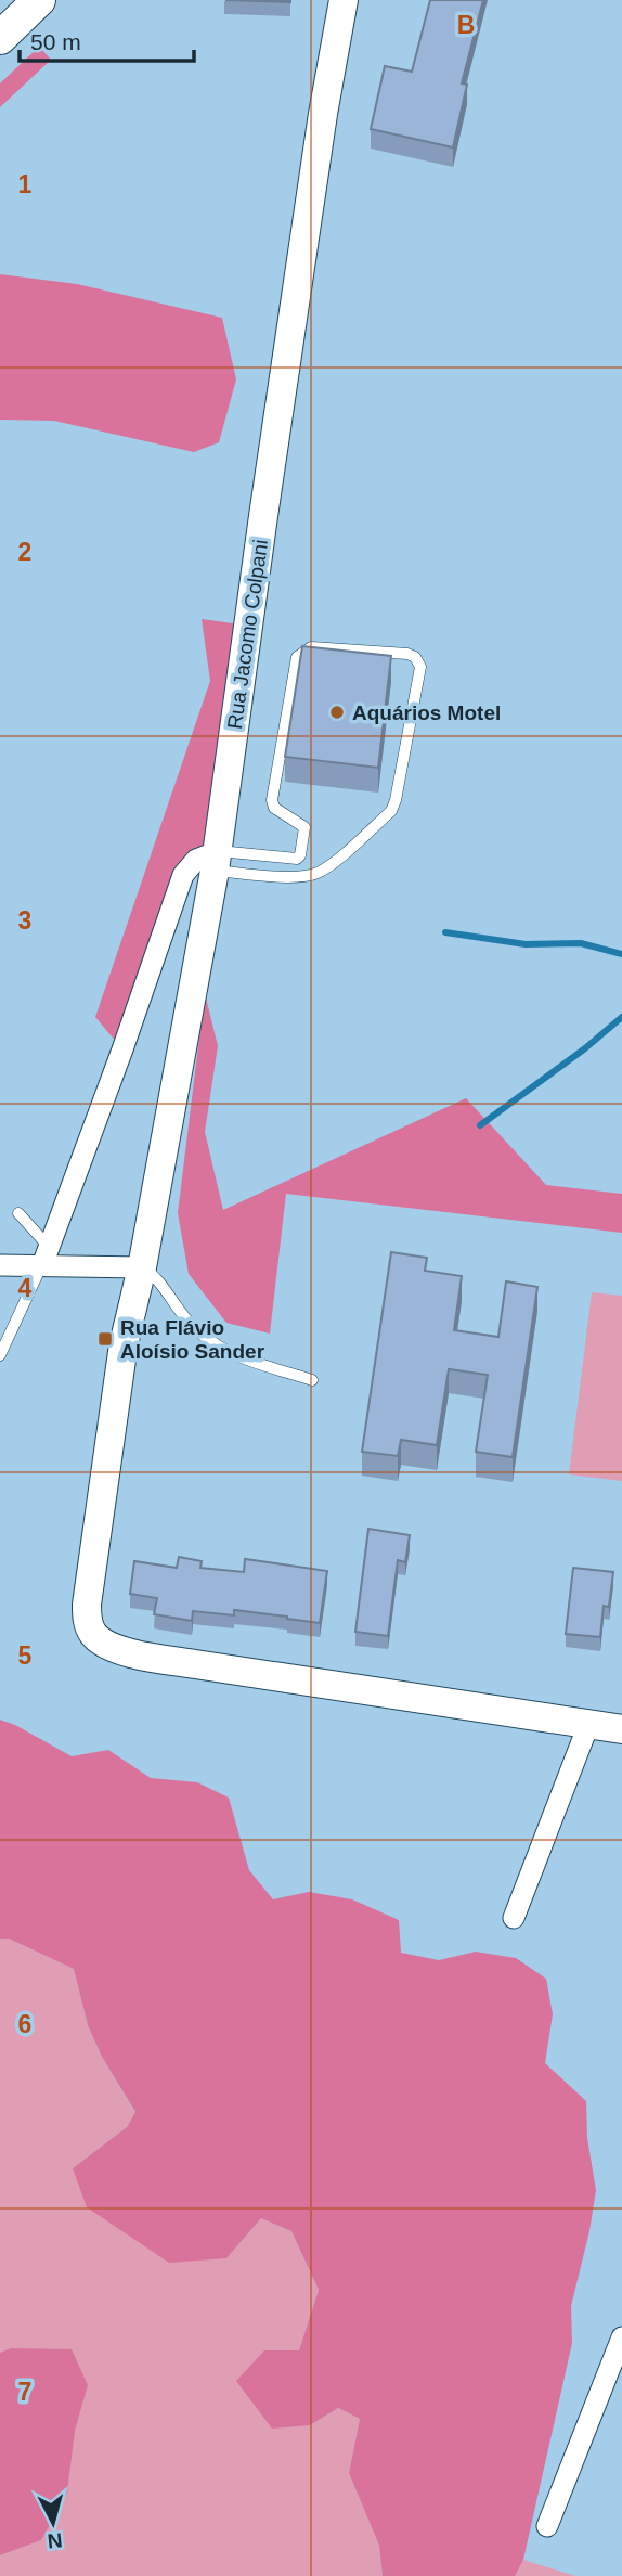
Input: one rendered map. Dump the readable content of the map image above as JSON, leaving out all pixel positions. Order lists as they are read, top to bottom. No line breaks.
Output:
{"streets":{"street":["Rua Jacomo Colpani"]},"places":{"other":["Aquários Motel"],"transit":["Rua Flávio Aloísio Sander"]},"scale_bar":"50 m","north":"bottom","grid":{"columns":["B"],"rows":["1","2","3","4","5","6","7"]}}
